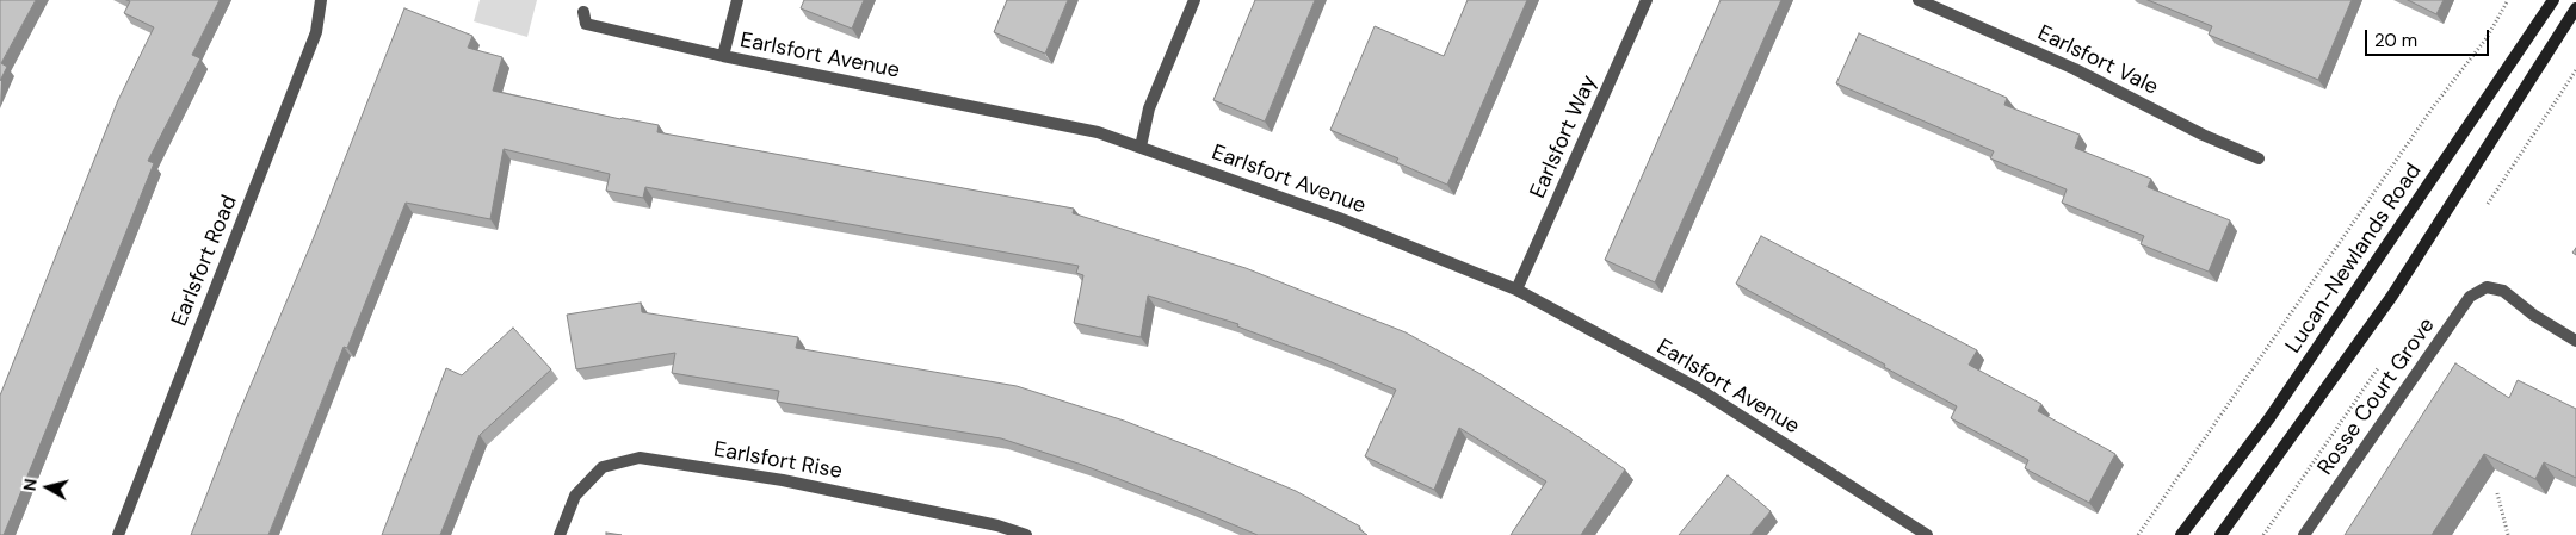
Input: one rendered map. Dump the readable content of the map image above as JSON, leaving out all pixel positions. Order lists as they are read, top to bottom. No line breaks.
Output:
{"streets":{"street":["Earlsfort Avenue","Earlsfort Vale","Earlsfort Way","Lucan-Newlands Road","Earlsfort Road","Rosse Court Grove","Earlsfort Rise"]},"crossings":[["Earlsfort Avenue","Earlsfort Way"]],"scale_bar":"20 m","north":"left"}
